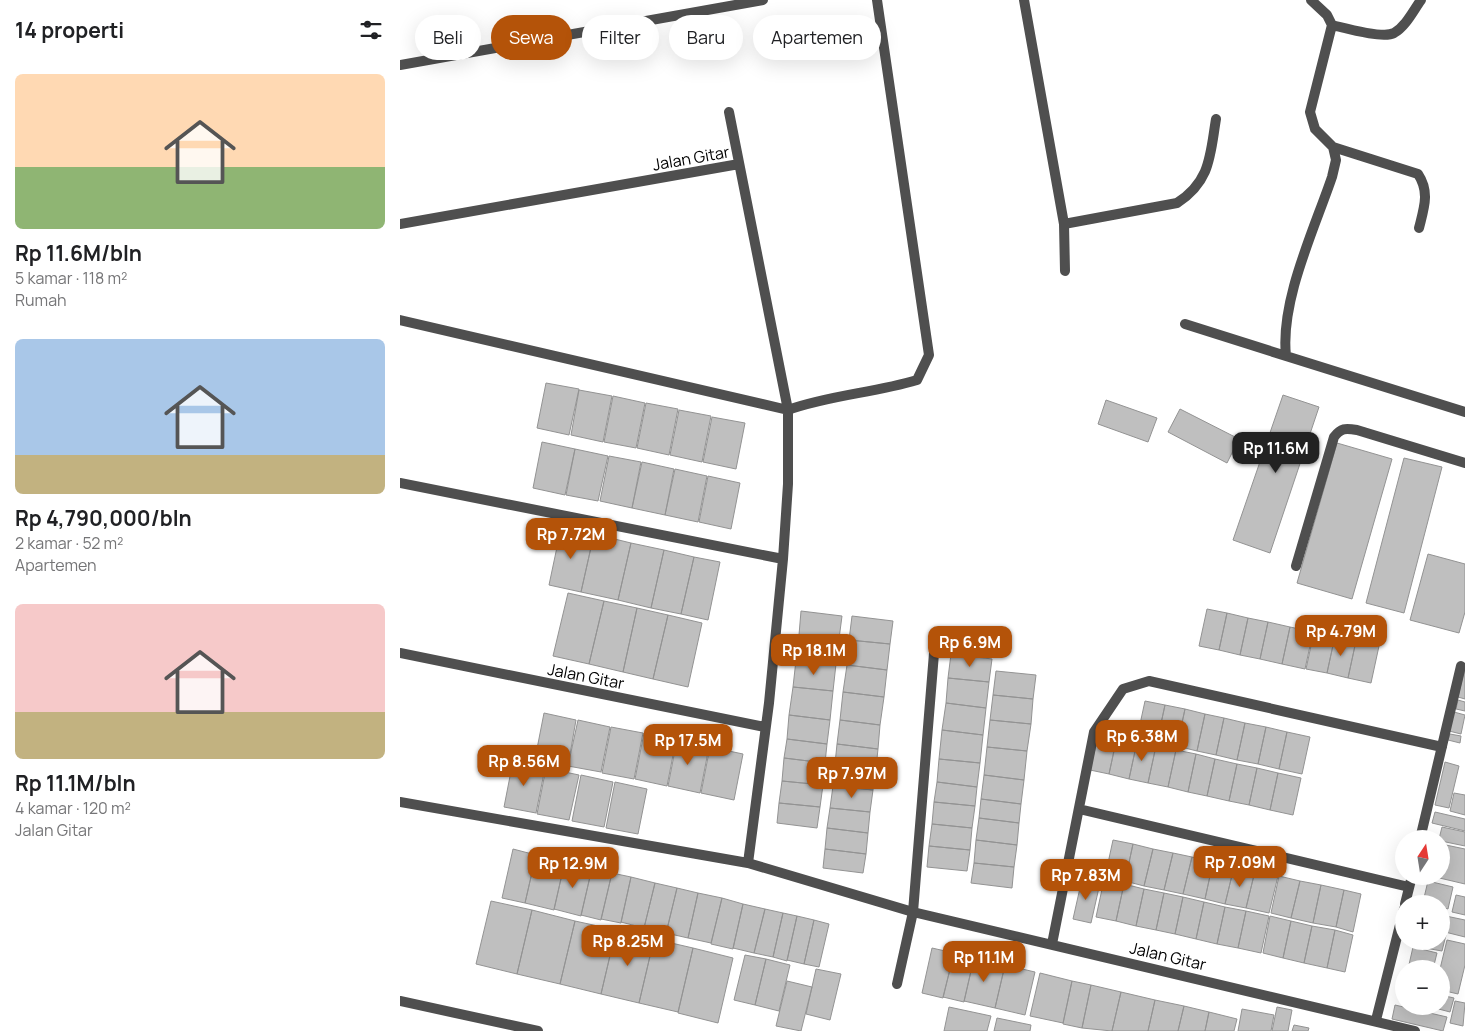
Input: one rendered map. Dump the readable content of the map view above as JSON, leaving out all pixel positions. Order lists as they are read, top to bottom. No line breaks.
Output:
{"streets":{"street":["Jalan Gitar"]},"north":"top","page":{"heading":"14 properti","chip":["Beli","Sewa","Filter","Baru","Apartemen"],"list":[{"name":"Rp 11.6M/bln","note":"5 kamar · 118 m² · Rumah"},{"name":"Rp 4,790,000/bln","note":"2 kamar · 52 m² · Apartemen"},{"name":"Rp 11.1M/bln","note":"4 kamar · 120 m² · Jalan Gitar"}],"price":["Rp 11.6M","Rp 7.72M","Rp 4.79M","Rp 6.9M","Rp 18.1M","Rp 6.38M","Rp 17.5M","Rp 8.56M","Rp 7.97M","Rp 7.09M","Rp 12.9M","Rp 7.83M","Rp 8.25M","Rp 11.1M"],"map_buttons":["+","−"]}}
